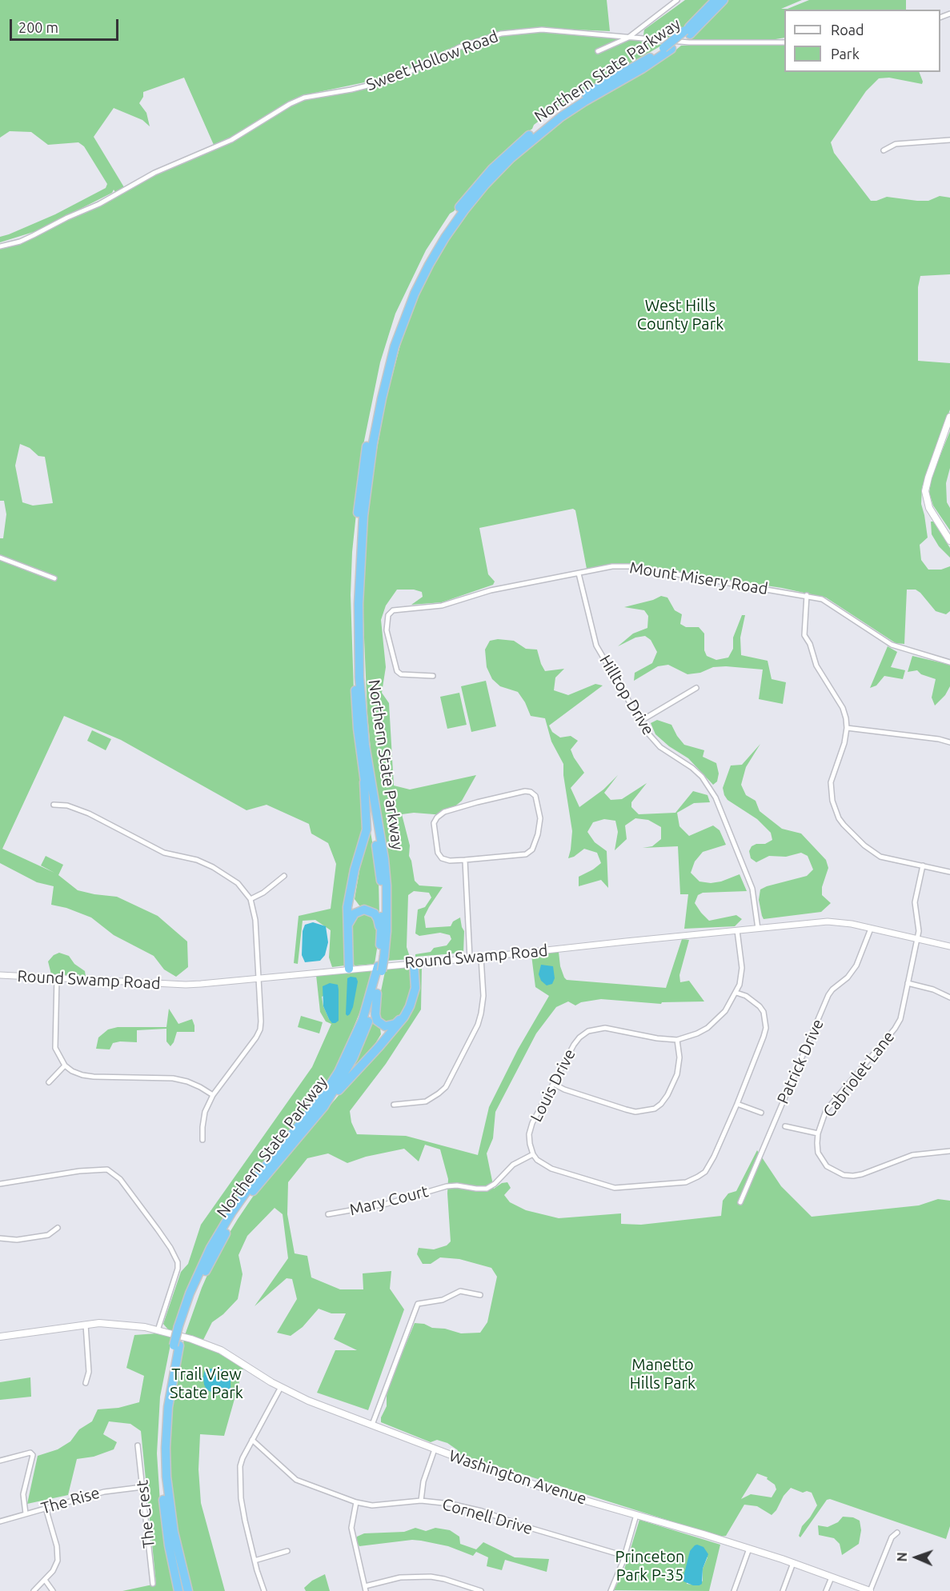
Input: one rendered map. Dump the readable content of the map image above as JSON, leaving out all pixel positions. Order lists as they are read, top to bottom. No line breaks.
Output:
{"streets":{"highway":["Northern State Parkway"],"main road":["Washington Avenue"],"street":["Sweet Hollow Road","Mount Misery Road","Hilltop Drive","Round Swamp Road","Patrick Drive","Cabriolet Lane","Louis Drive","Mary Court","The Rise","The Crest","Cornell Drive"]},"crossings":[["Northern State Parkway","Washington Avenue"],["Mount Misery Road","Hilltop Drive"],["Hilltop Drive","Round Swamp Road"],["Round Swamp Road","Patrick Drive"],["Round Swamp Road","Cabriolet Lane"],["Round Swamp Road","Louis Drive"],["Patrick Drive","Cabriolet Lane"],["Louis Drive","Mary Court"],["The Rise","The Crest"]],"parks":["West Hills County Park","Manetto Hills Park","Trail View State Park","Princeton Park P-35"],"legend":["Road","Park"],"scale_bar":"200 m","north":"left"}
